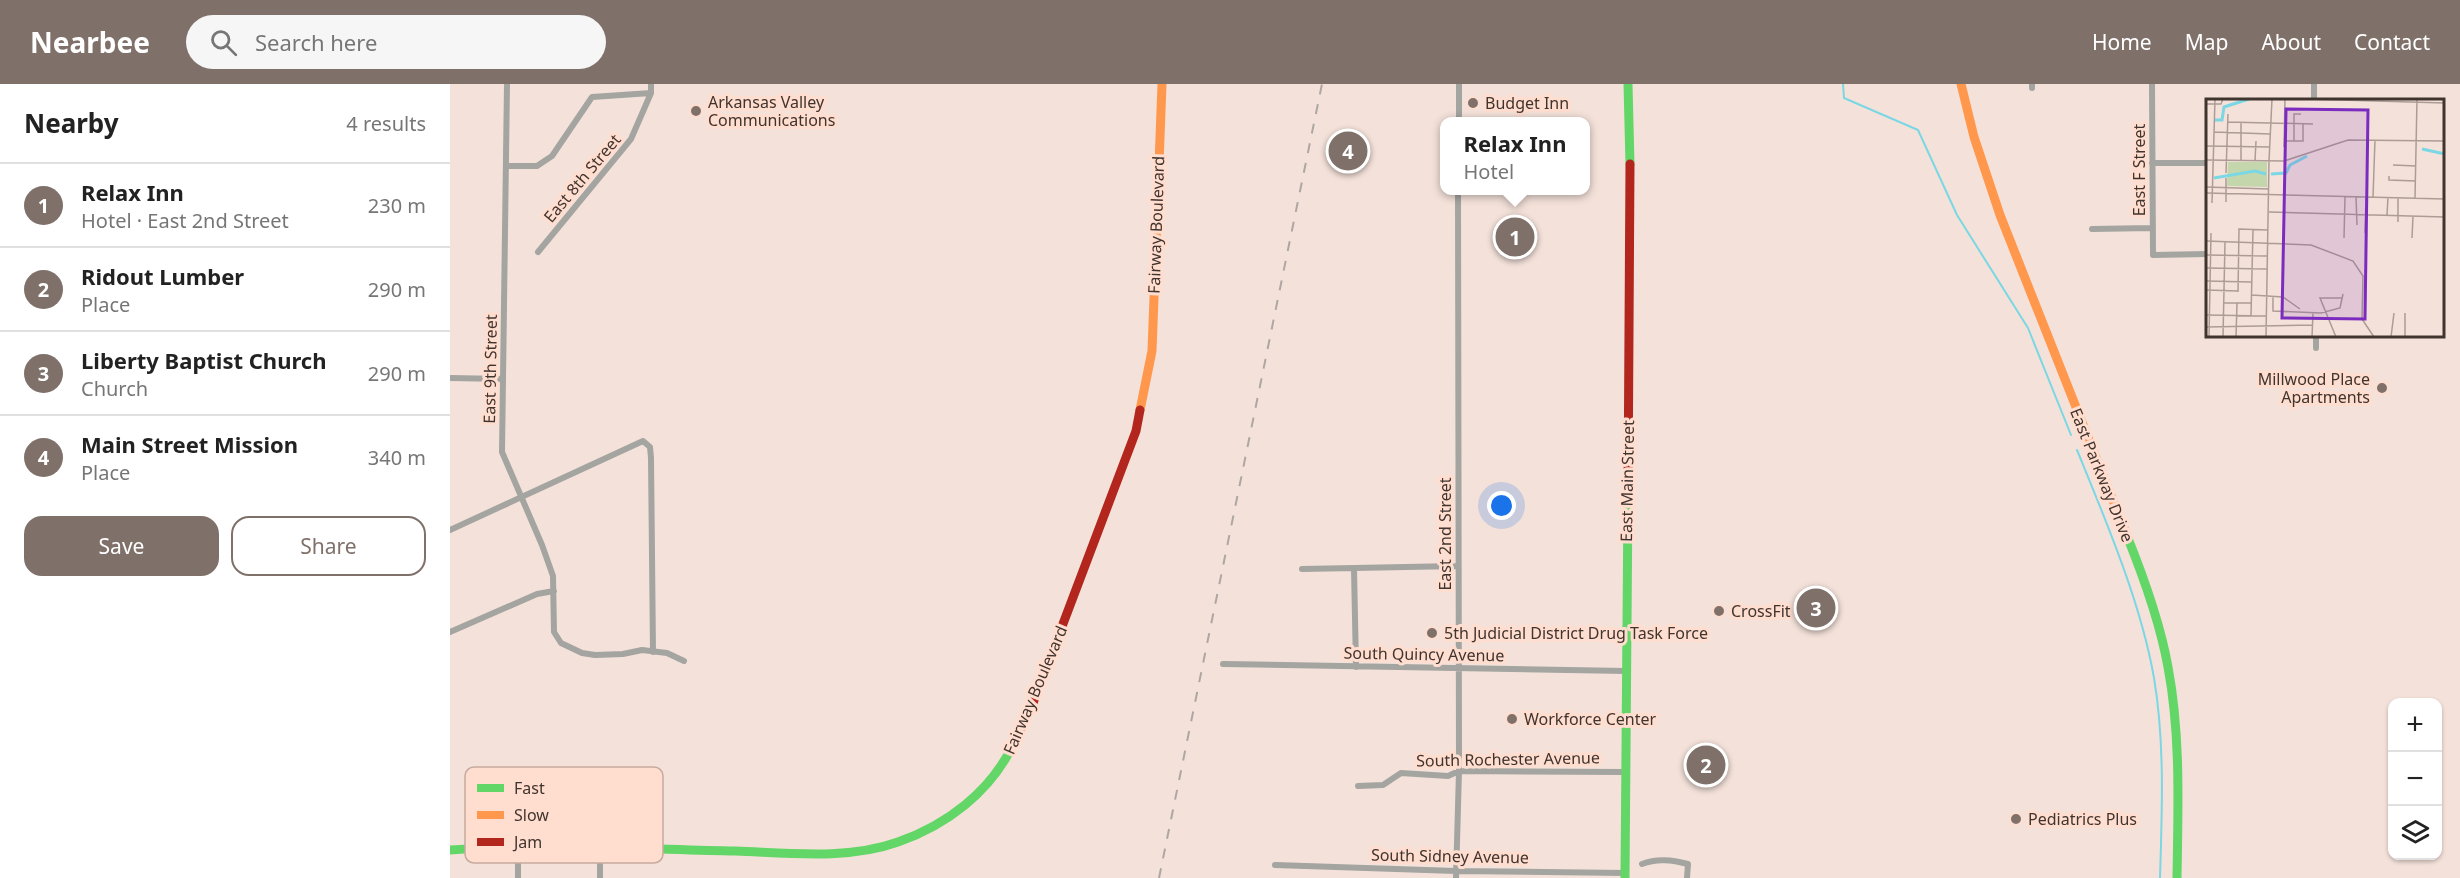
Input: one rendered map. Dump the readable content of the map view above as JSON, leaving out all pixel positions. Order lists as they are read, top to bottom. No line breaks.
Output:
{"streets":{"main road":["Fairway Boulevard","East Parkway Drive","East Main Street"],"street":["East F Street","East 8th Street","East 9th Street","East 2nd Street","South Quincy Avenue","South Rochester Avenue","South Sidney Avenue"]},"crossings":[["East Main Street","South Quincy Avenue"],["East Main Street","South Rochester Avenue"],["East Main Street","South Sidney Avenue"],["East 2nd Street","South Quincy Avenue"],["East 2nd Street","South Rochester Avenue"],["East 2nd Street","South Sidney Avenue"]],"places":["Budget Inn","Arkansas Valley Communications","Millwood Place Apartments","CrossFit","5th Judicial District Drug Task Force","Workforce Center","Pediatrics Plus"],"legend":["Fast","Slow","Jam"],"page":{"header":"Nearbee","search":"Search here","nav":["Home","Map","About","Contact"],"heading":["Nearby","4 results"],"popup":["Relax Inn","Hotel"],"pins":["4","1","3","2"],"list":[{"mark":"1","name":"Relax Inn","note":"Hotel · East 2nd Street","value":"230 m"},{"mark":"2","name":"Ridout Lumber","note":"Place","value":"290 m"},{"mark":"3","name":"Liberty Baptist Church","note":"Church","value":"290 m"},{"mark":"4","name":"Main Street Mission","note":"Place","value":"340 m"}],"buttons":["Save","Share"],"map_buttons":["+","−"]}}
